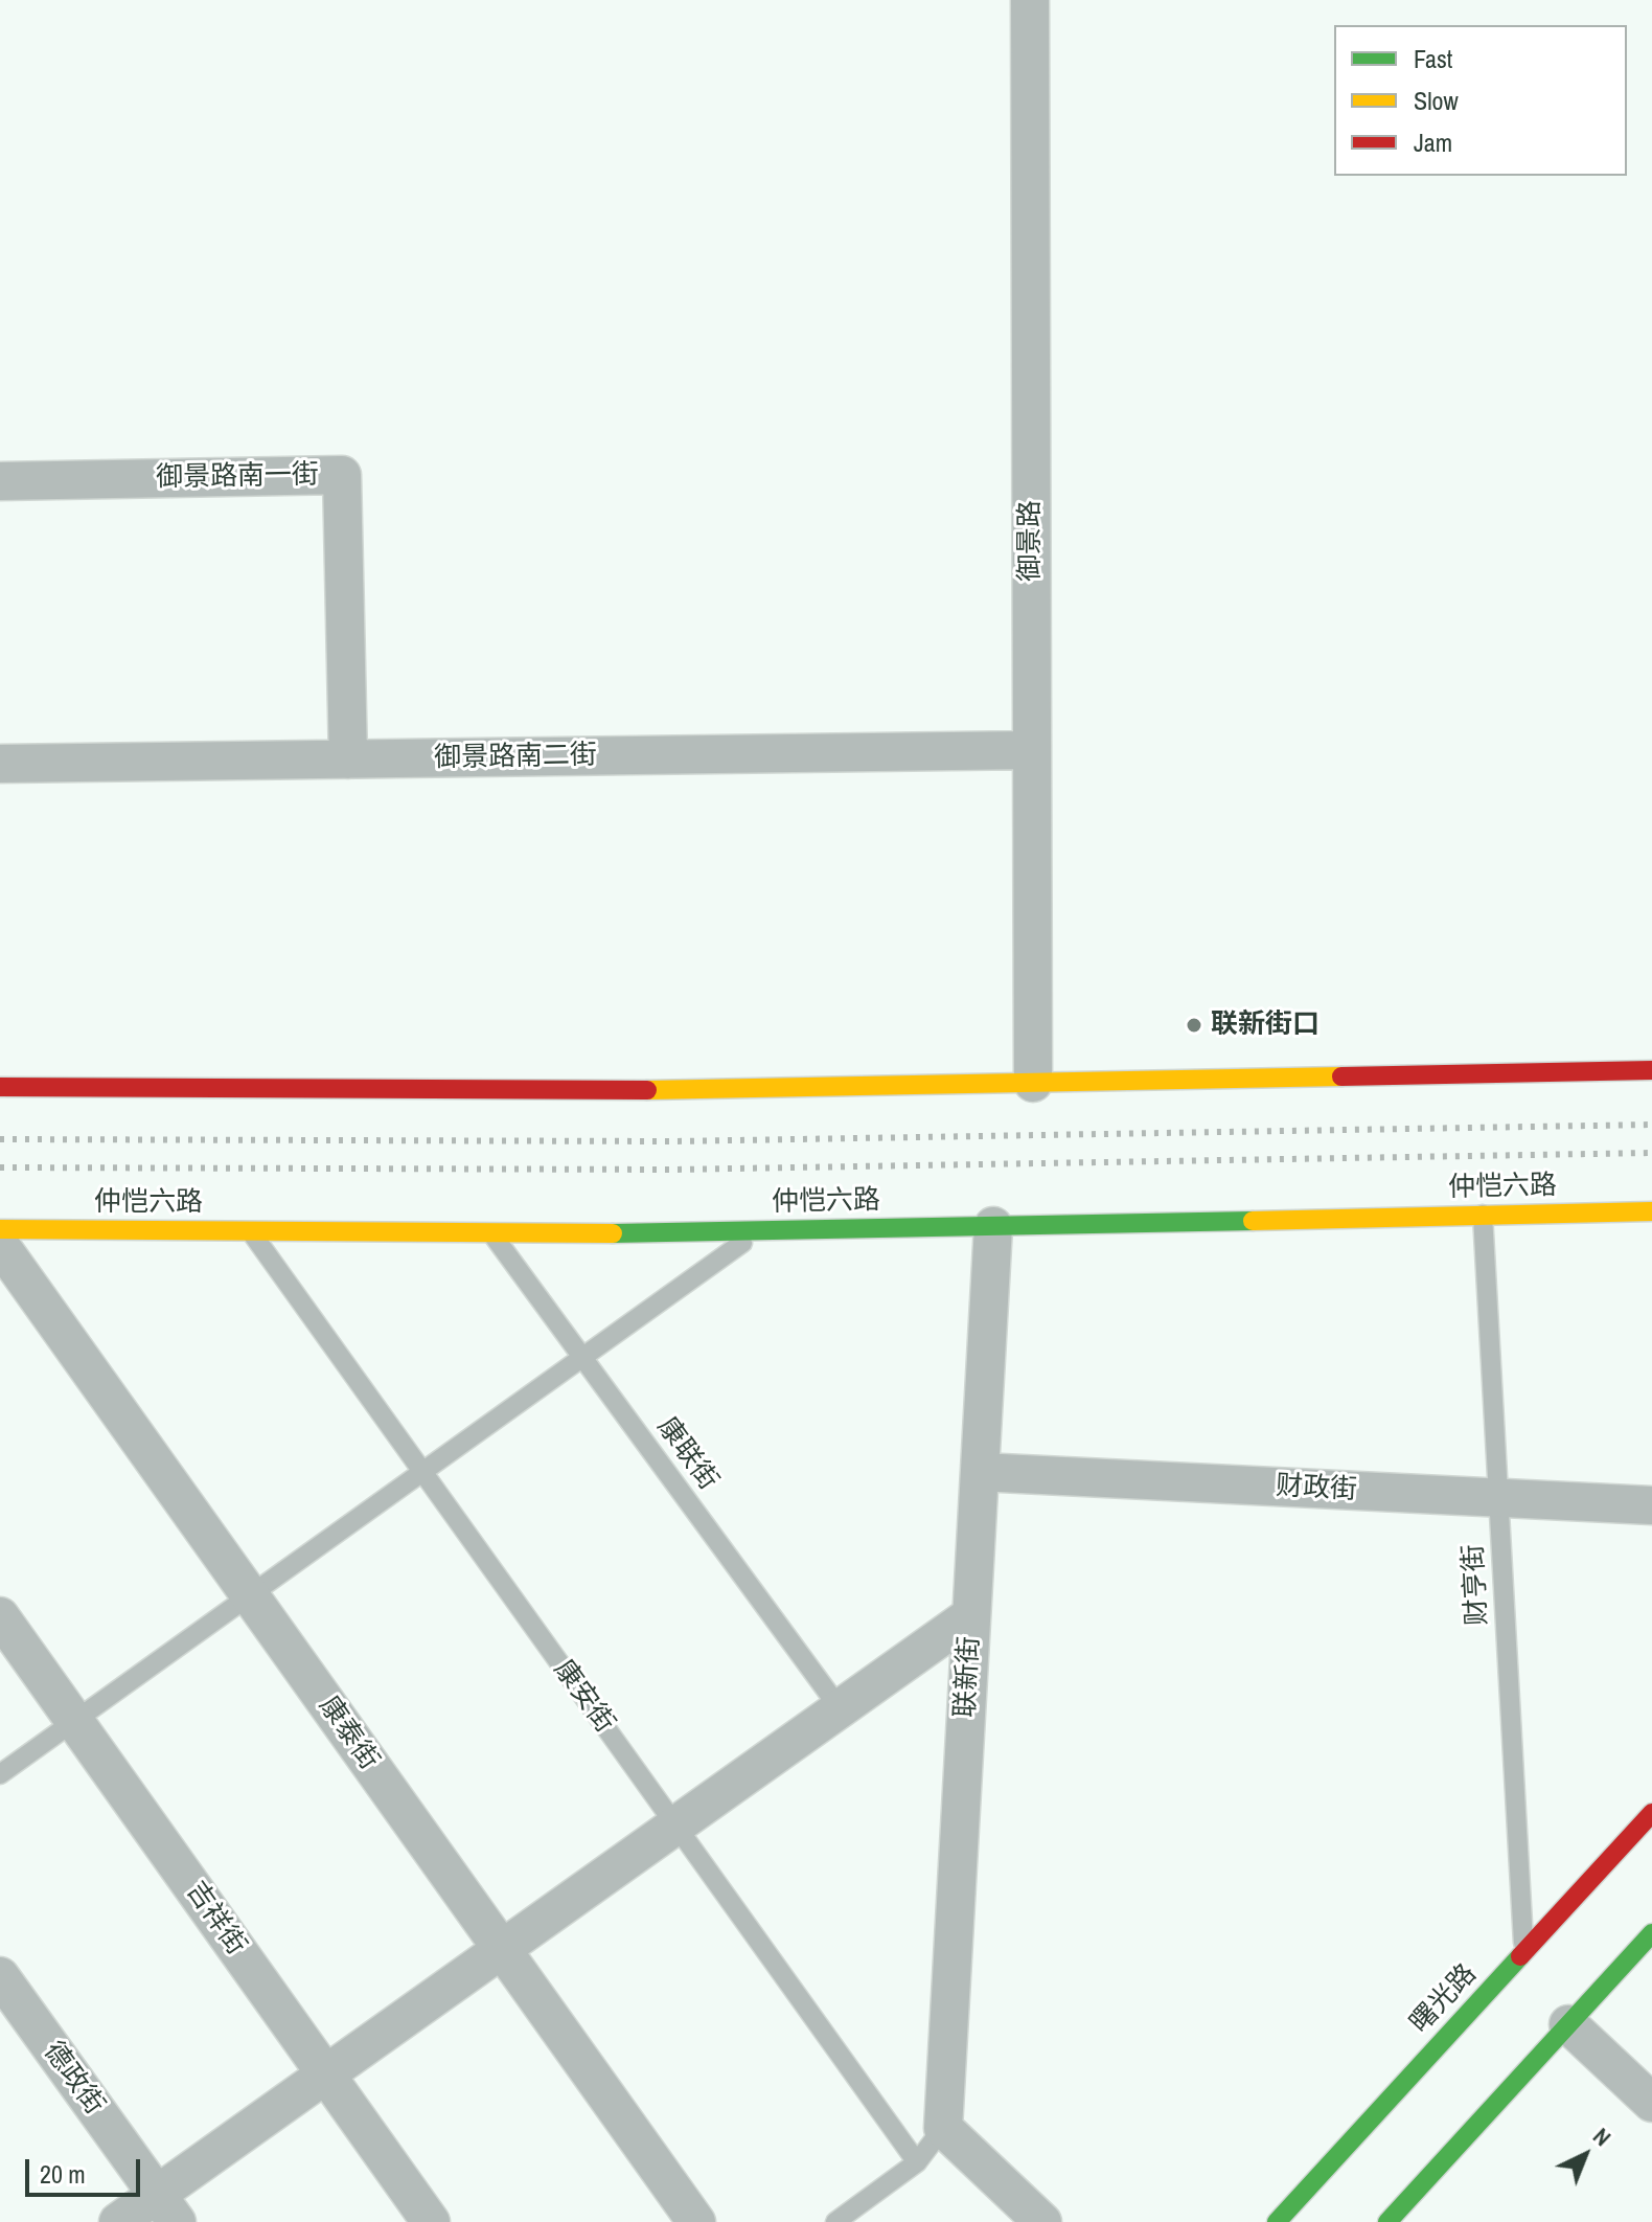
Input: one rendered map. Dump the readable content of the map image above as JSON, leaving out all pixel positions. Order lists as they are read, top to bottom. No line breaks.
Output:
{"streets":{"main road":["仲恺六路","曙光路"],"street":["御景路南一街","御景路","御景路南二街","财政街","联新街","康泰街","吉祥街","德政街"],"lane":["康联街","财亨街","康安街"]},"crossings":[["御景路南一街","御景路南二街"],["御景路","御景路南二街"],["仲恺六路","康联街"],["仲恺六路","财亨街"],["仲恺六路","联新街"],["仲恺六路","康安街"],["仲恺六路","康泰街"],["财政街","财亨街"],["财政街","联新街"],["财亨街","曙光路"]],"places":["联新街口"],"legend":["Fast","Slow","Jam"],"scale_bar":"20 m","north":"top right"}
